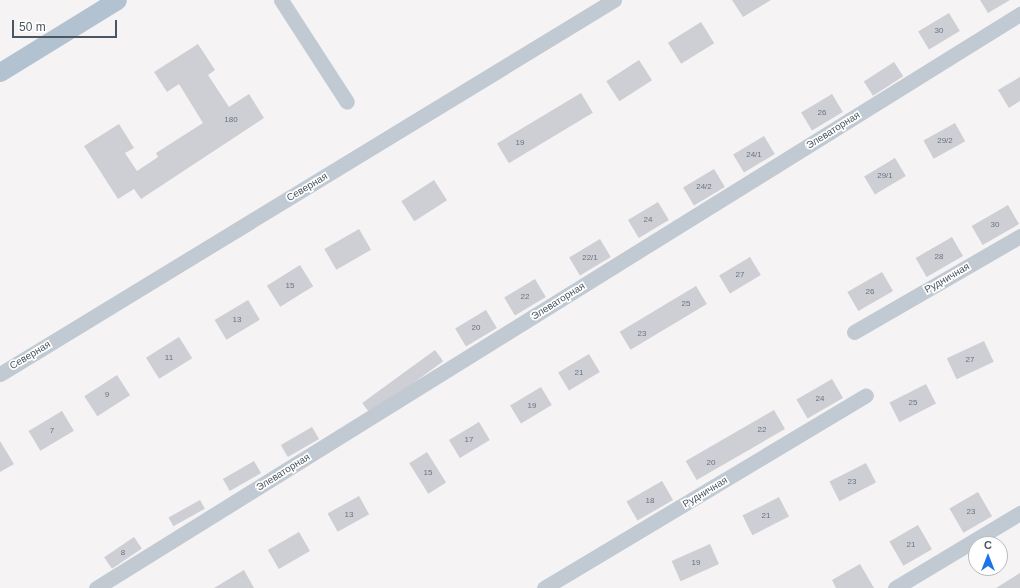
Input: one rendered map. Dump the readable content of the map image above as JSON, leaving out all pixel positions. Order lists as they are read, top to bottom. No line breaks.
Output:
{"streets":{"street":["Элеваторная","Северная","Рудничная"]},"house_numbers":["30","26","180","29/2","19","24/1","29/1","24/2","24","30","28","22/1","27","15","26","22","25","13","20","23","11","27","21","9","24","25","19","22","7","17","20","15","23","18","23","13","21","21","8","19"],"scale_bar":"50 m","north":"top"}
